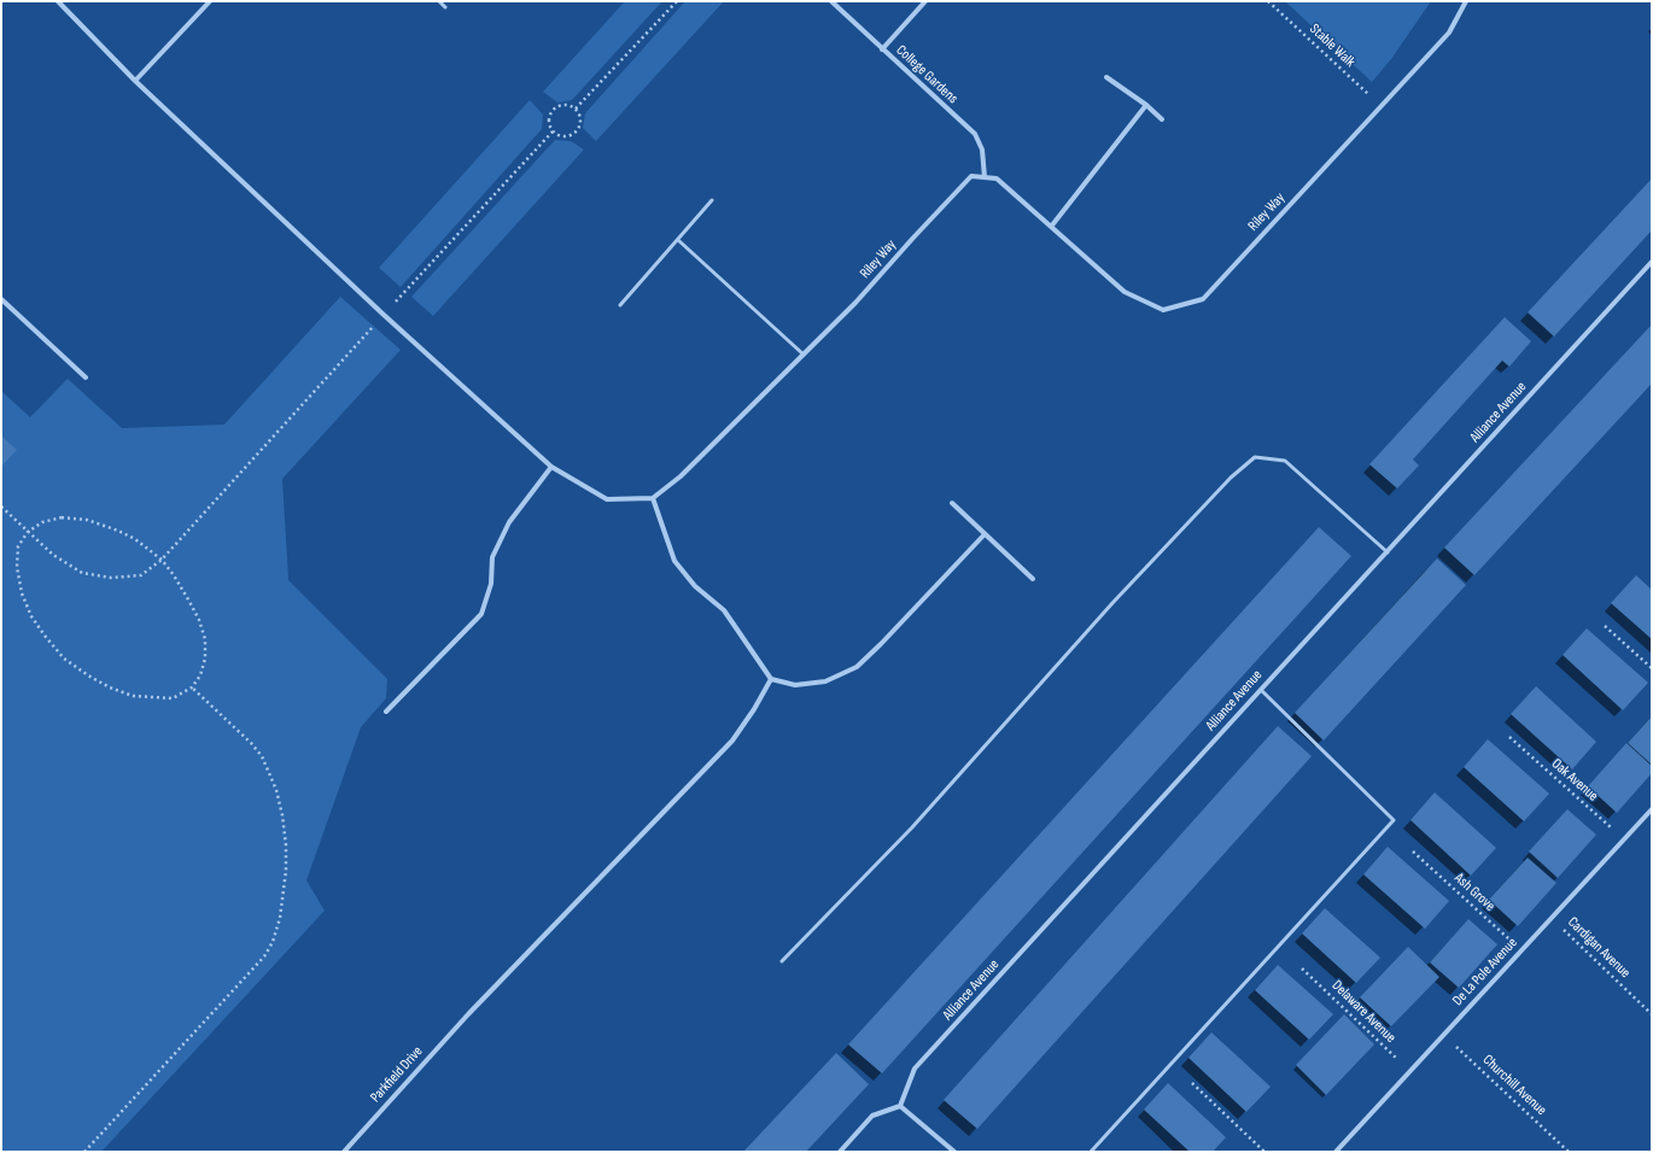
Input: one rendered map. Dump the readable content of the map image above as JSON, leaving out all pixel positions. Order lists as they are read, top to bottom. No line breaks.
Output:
{"streets":{"street":["College Gardens","Riley Way","Alliance Avenue","De La Pole Avenue","Parkfield Drive"],"path":["Stable Walk","Oak Avenue","Ash Grove","Cardigan Avenue","Delaware Avenue","Churchill Avenue"]},"crossings":[["Stable Walk","Riley Way"],["College Gardens","Riley Way"],["Oak Avenue","De La Pole Avenue"],["Ash Grove","De La Pole Avenue"],["Cardigan Avenue","De La Pole Avenue"],["De La Pole Avenue","Delaware Avenue"],["De La Pole Avenue","Churchill Avenue"]]}
